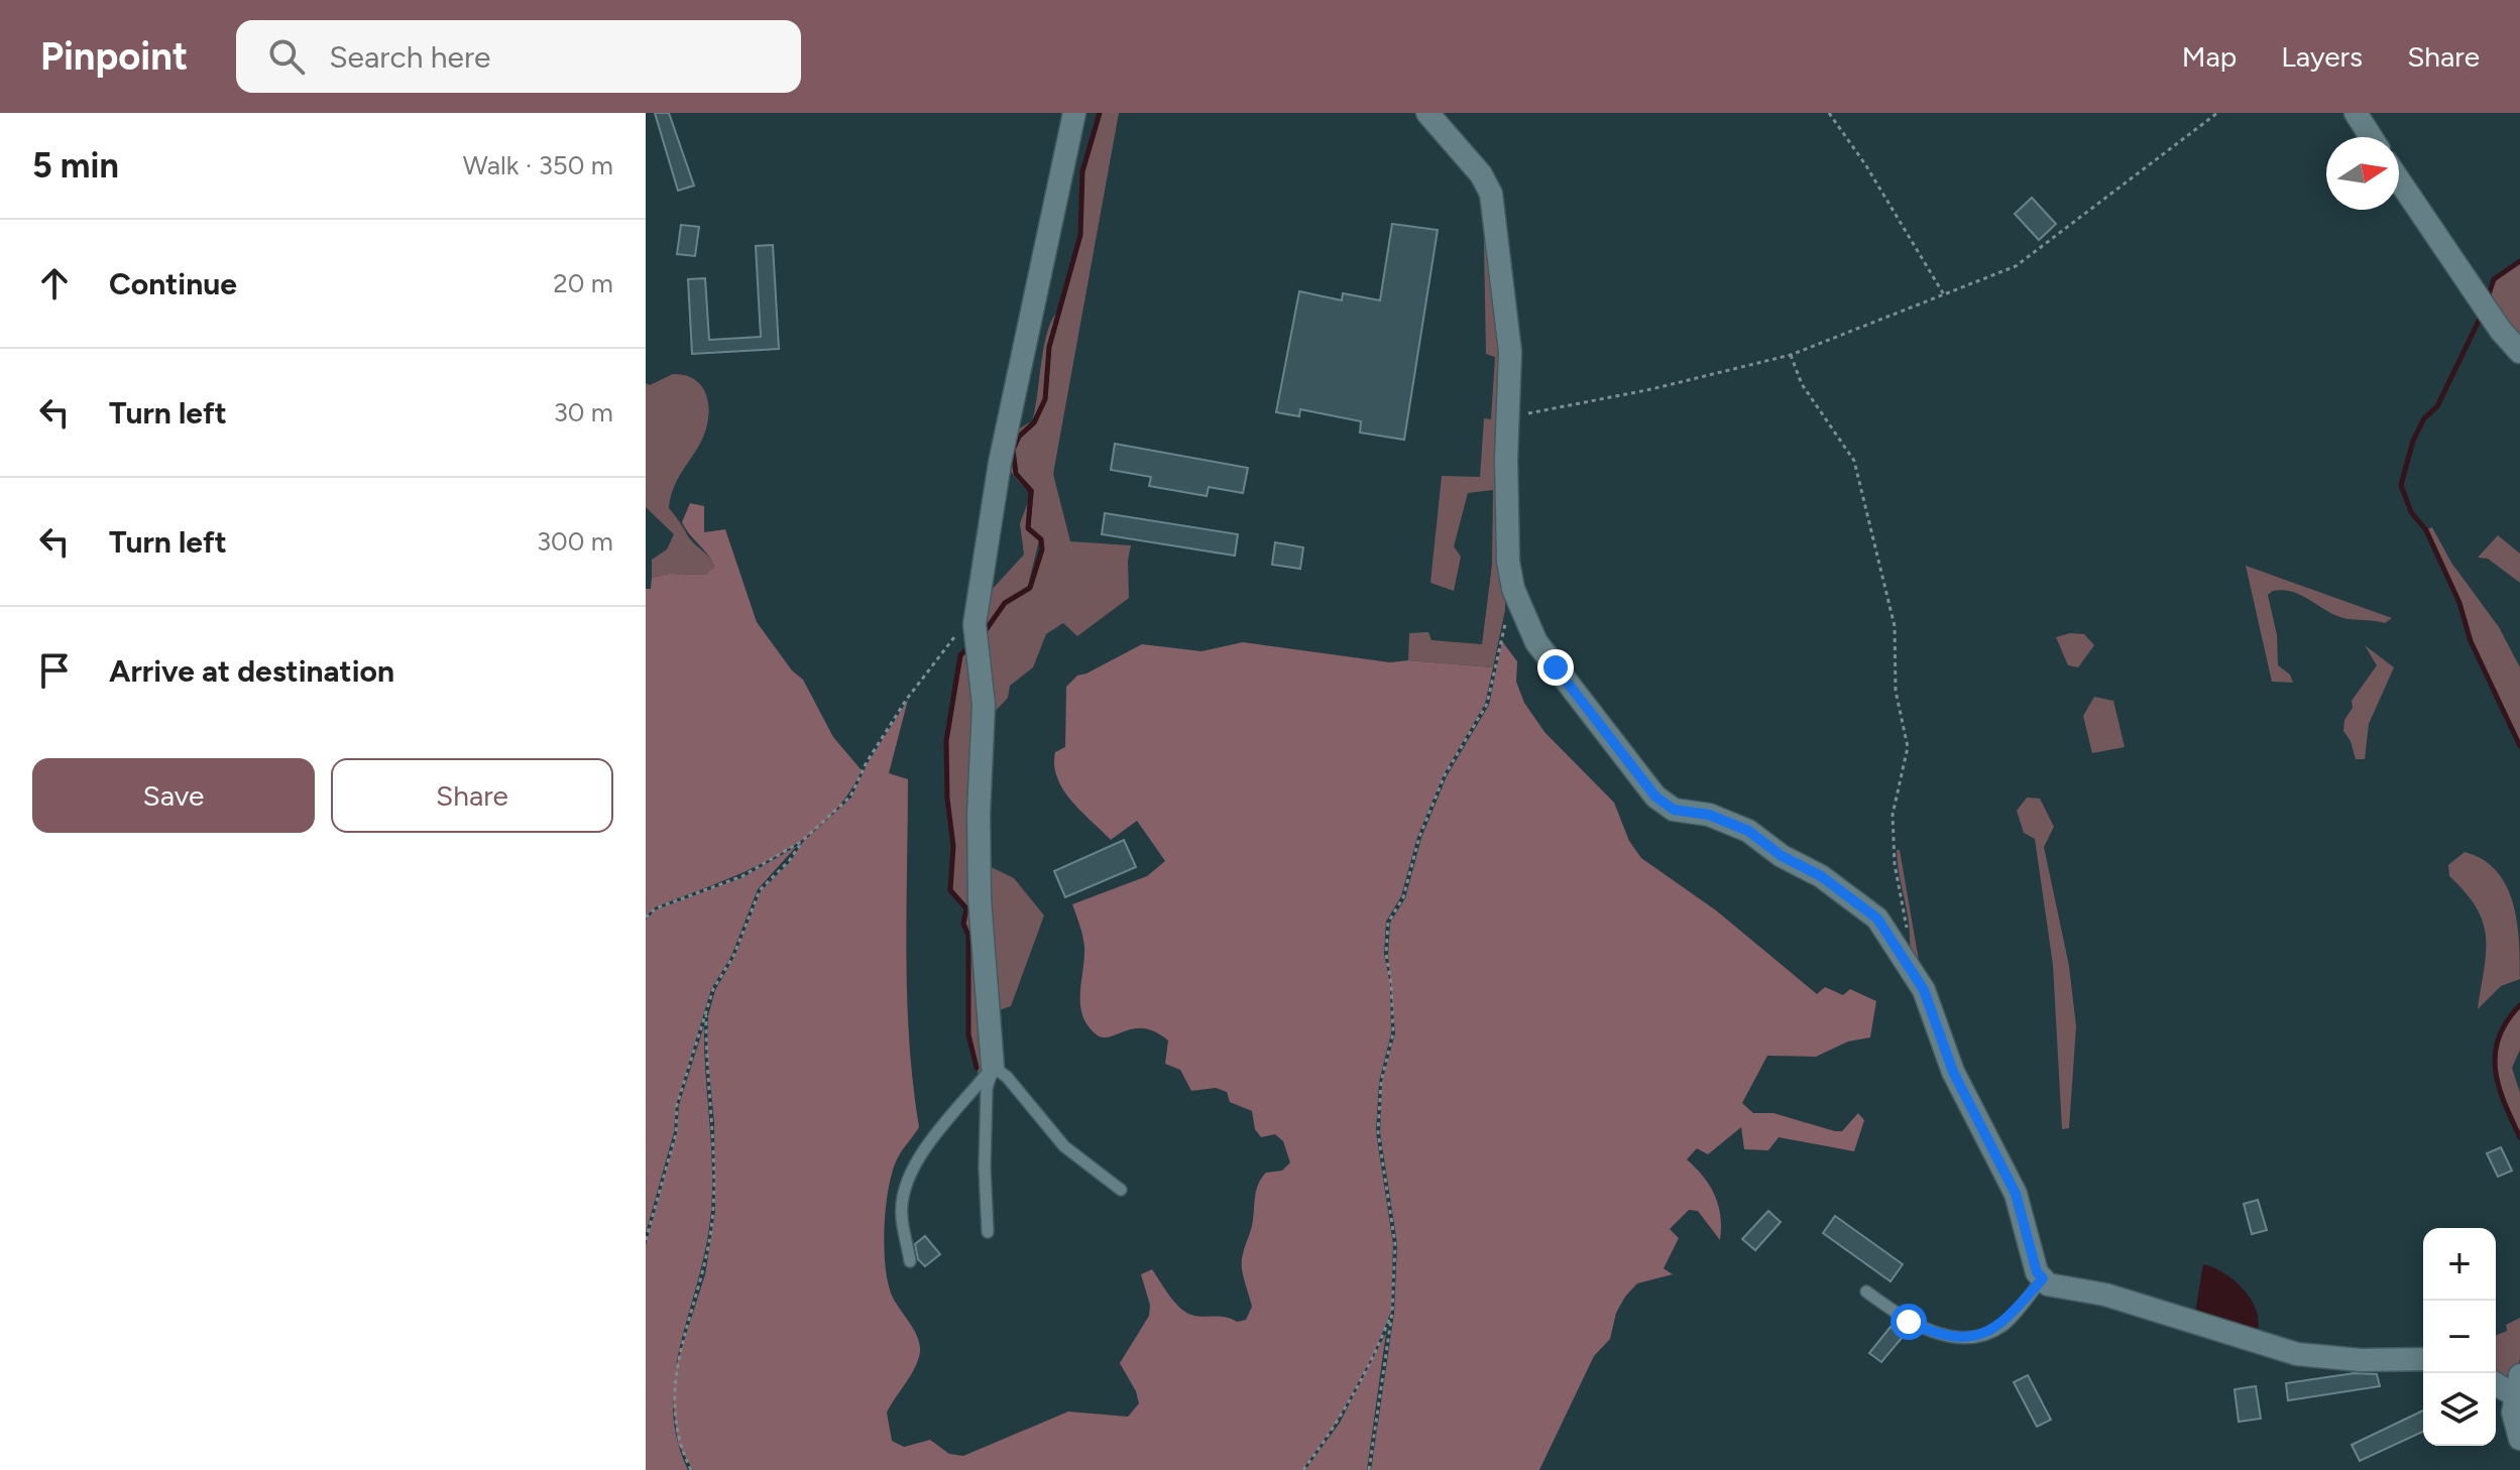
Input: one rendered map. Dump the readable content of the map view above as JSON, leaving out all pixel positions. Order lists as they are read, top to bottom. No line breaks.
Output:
{"north":"right","page":{"header":"Pinpoint","search":"Search here","nav":["Map","Layers","Share"],"heading":["5 min","Walk · 350 m"],"list":[["Continue","20 m"],["Turn left","30 m"],["Turn left","300 m"],"Arrive at destination"],"buttons":["Save","Share"],"map_buttons":["+","−"]}}
